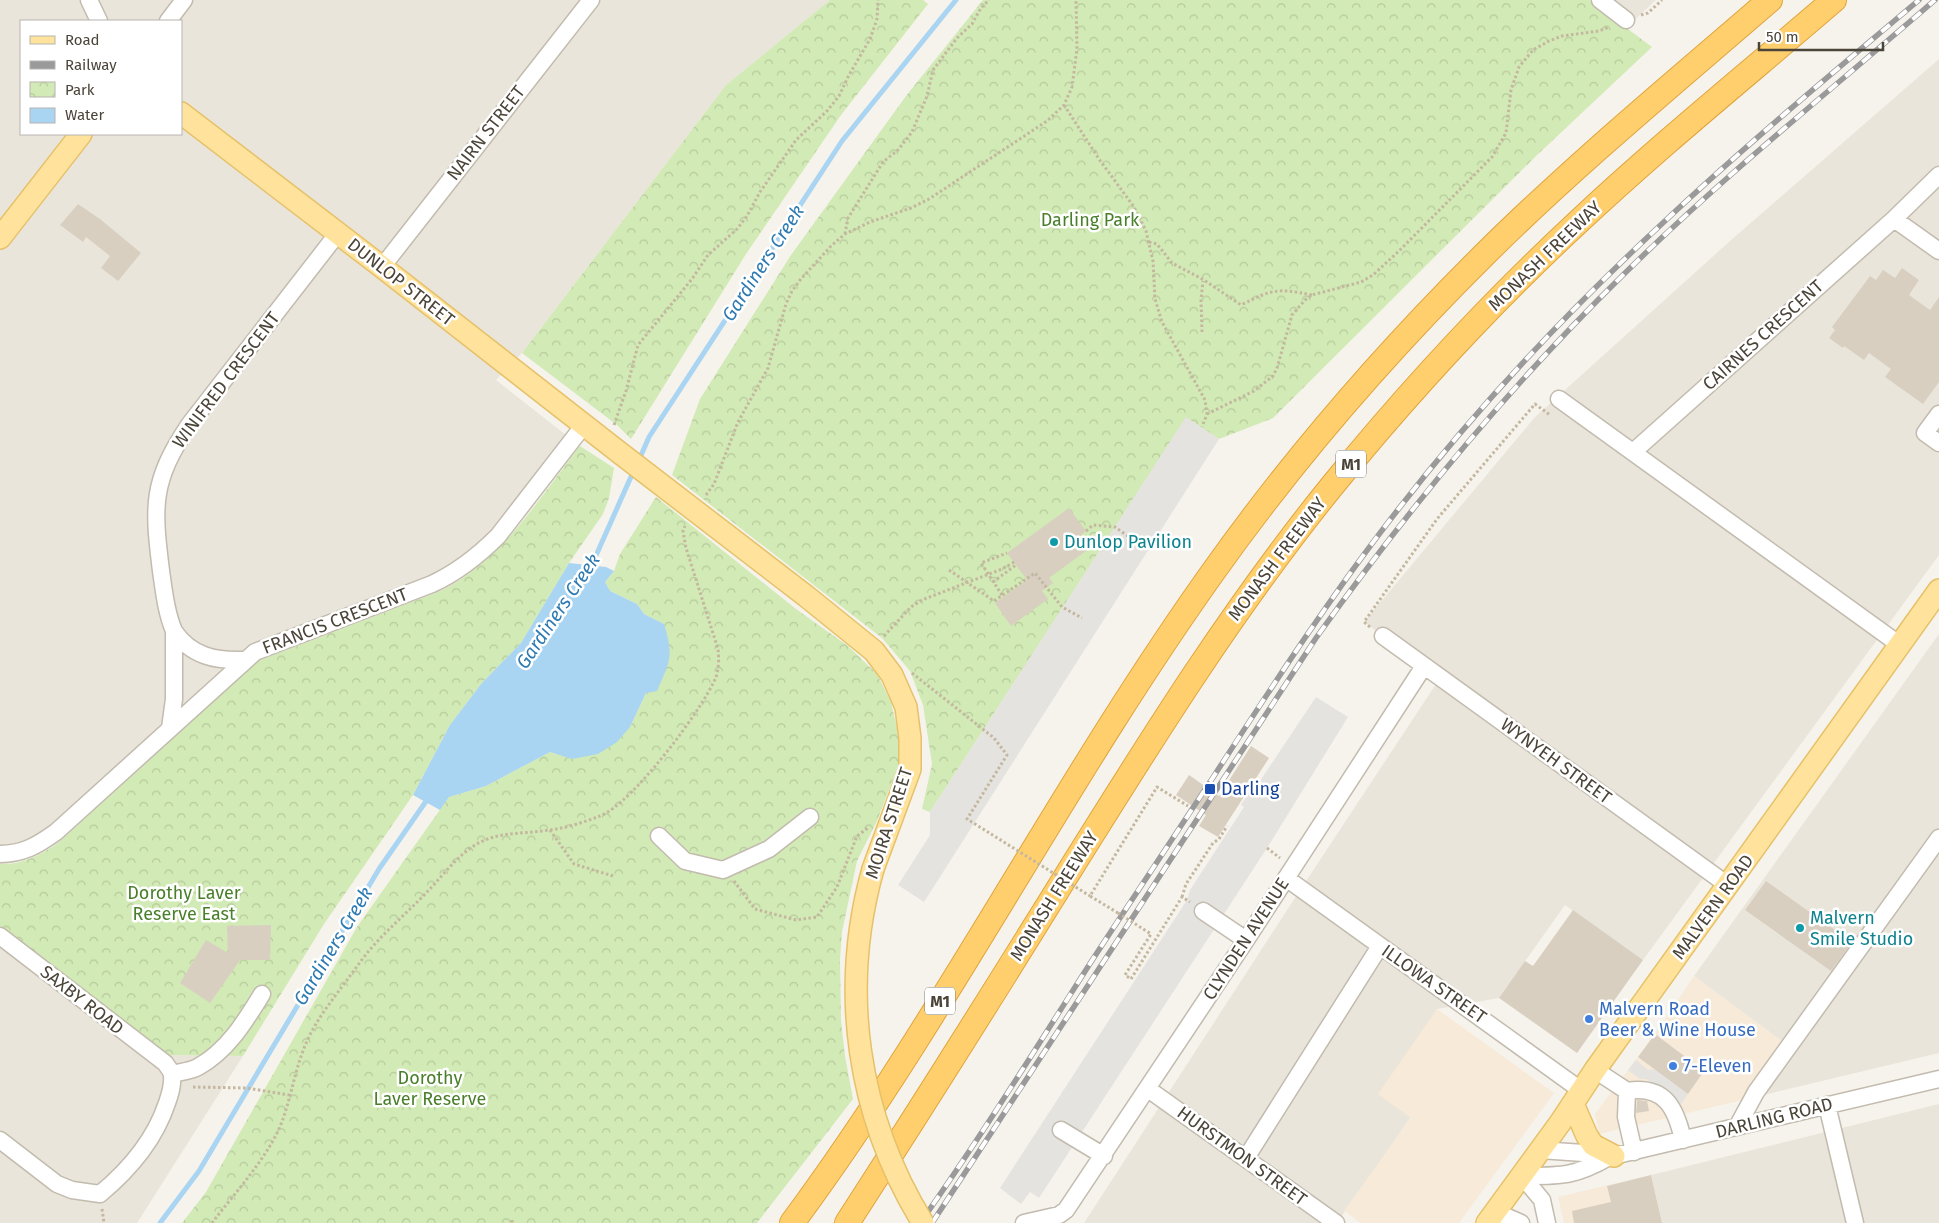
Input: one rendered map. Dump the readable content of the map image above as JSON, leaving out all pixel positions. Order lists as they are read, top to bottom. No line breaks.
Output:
{"streets":{"highway":["MONASH FREEWAY","M1"],"main road":["DUNLOP STREET","MOIRA STREET","MALVERN ROAD"],"street":["NAIRN STREET","CAIRNES CRESCENT","WINIFRED CRESCENT","FRANCIS CRESCENT","WYNYEH STREET","CLYNDEN AVENUE","ILLOWA STREET","SAXBY ROAD","DARLING ROAD","HURSTMON STREET"]},"crossings":[["NAIRN STREET","DUNLOP STREET"],["DUNLOP STREET","WINIFRED CRESCENT"],["DUNLOP STREET","FRANCIS CRESCENT"],["DUNLOP STREET","MOIRA STREET"],["WINIFRED CRESCENT","FRANCIS CRESCENT"],["WYNYEH STREET","MALVERN ROAD"],["WYNYEH STREET","CLYNDEN AVENUE"],["MALVERN ROAD","ILLOWA STREET"],["MALVERN ROAD","DARLING ROAD"],["CLYNDEN AVENUE","ILLOWA STREET"],["CLYNDEN AVENUE","HURSTMON STREET"]],"water":["Gardiners Creek"],"parks":["Darling Park","Dorothy Laver Reserve East","Dorothy Laver Reserve"],"places":{"other":["Dunlop Pavilion","Malvern Smile Studio","Malvern Road Beer & Wine House","7-Eleven"],"transit":["Darling"]},"legend":["Road","Railway","Park","Water"],"scale_bar":"50 m"}
